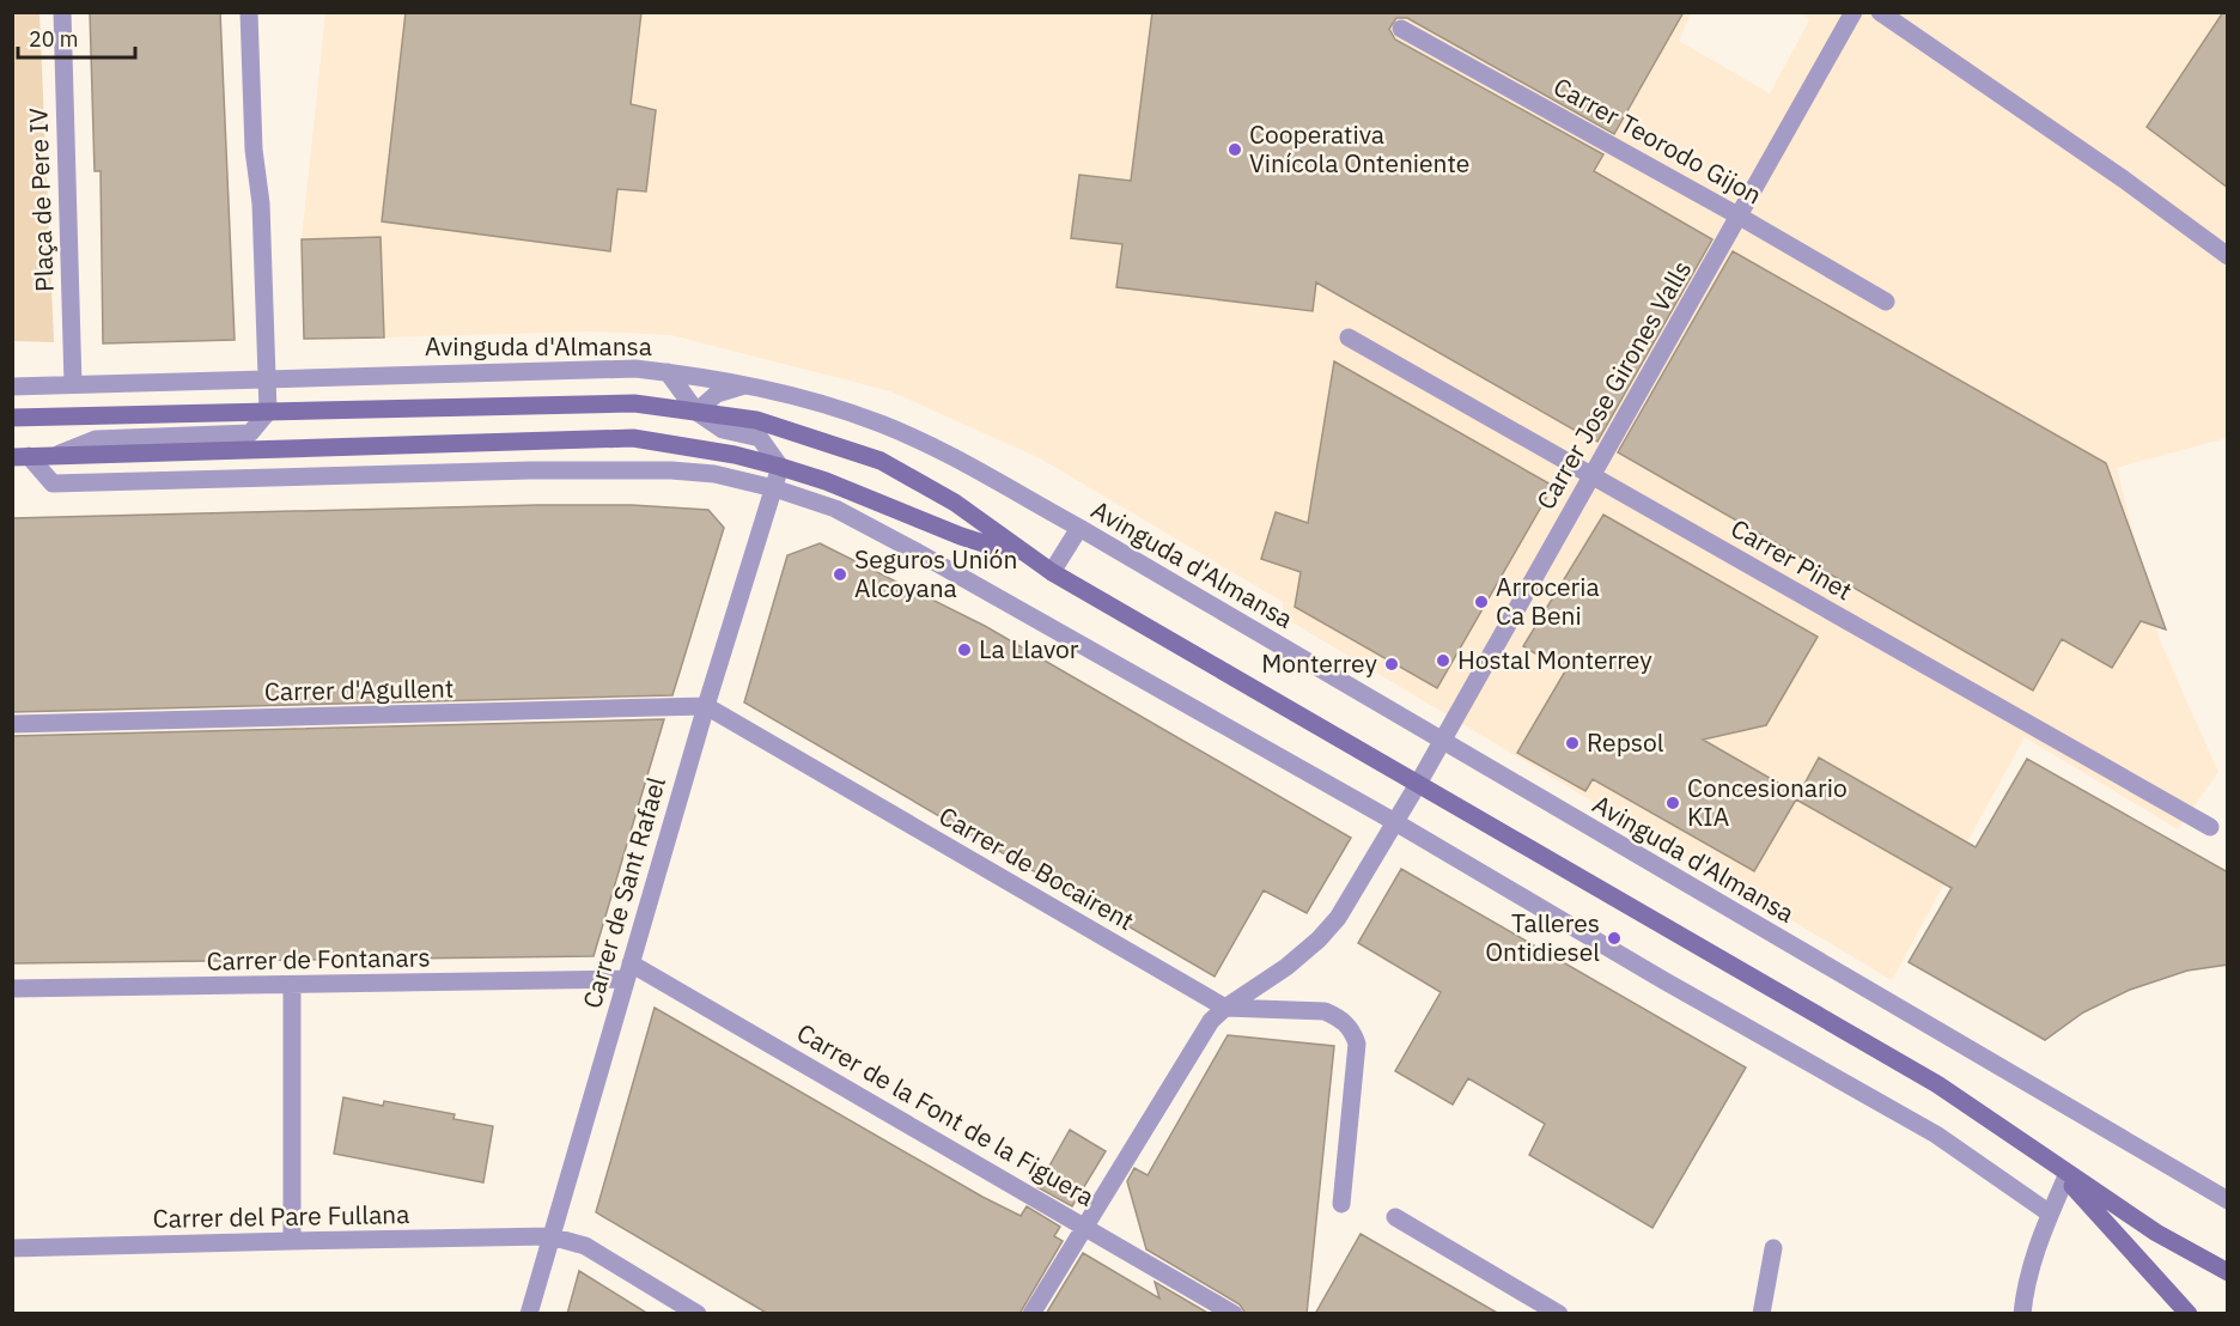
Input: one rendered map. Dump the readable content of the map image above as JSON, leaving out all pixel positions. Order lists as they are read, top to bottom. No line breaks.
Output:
{"streets":{"street":["Carrer Teorodo Gijon","Plaça de Pere IV","Avinguda d'Almansa","Carrer Jose Girones Valls","Carrer Pinet","Carrer d'Agullent","Carrer de Bocairent","Carrer de Sant Rafael","Carrer de Fontanars","Carrer de la Font de la Figuera","Carrer del Pare Fullana"]},"crossings":[["Carrer Teorodo Gijon","Carrer Jose Girones Valls"],["Plaça de Pere IV","Avinguda d'Almansa"],["Avinguda d'Almansa","Carrer Jose Girones Valls"],["Carrer Jose Girones Valls","Carrer Pinet"],["Carrer Jose Girones Valls","Carrer de Bocairent"],["Carrer Jose Girones Valls","Carrer de la Font de la Figuera"],["Carrer d'Agullent","Carrer de Bocairent"],["Carrer d'Agullent","Carrer de Sant Rafael"],["Carrer de Bocairent","Carrer de Sant Rafael"],["Carrer de Sant Rafael","Carrer de Fontanars"],["Carrer de Sant Rafael","Carrer de la Font de la Figuera"],["Carrer de Sant Rafael","Carrer del Pare Fullana"],["Carrer de Fontanars","Carrer de la Font de la Figuera"]],"places":["Cooperativa Vinícola Onteniente","Seguros Unión Alcoyana","Arroceria Ca Beni","La Llavor","Hostal Monterrey","Monterrey","Repsol","Concesionario KIA","Talleres Ontidiesel"],"scale_bar":"20 m"}
